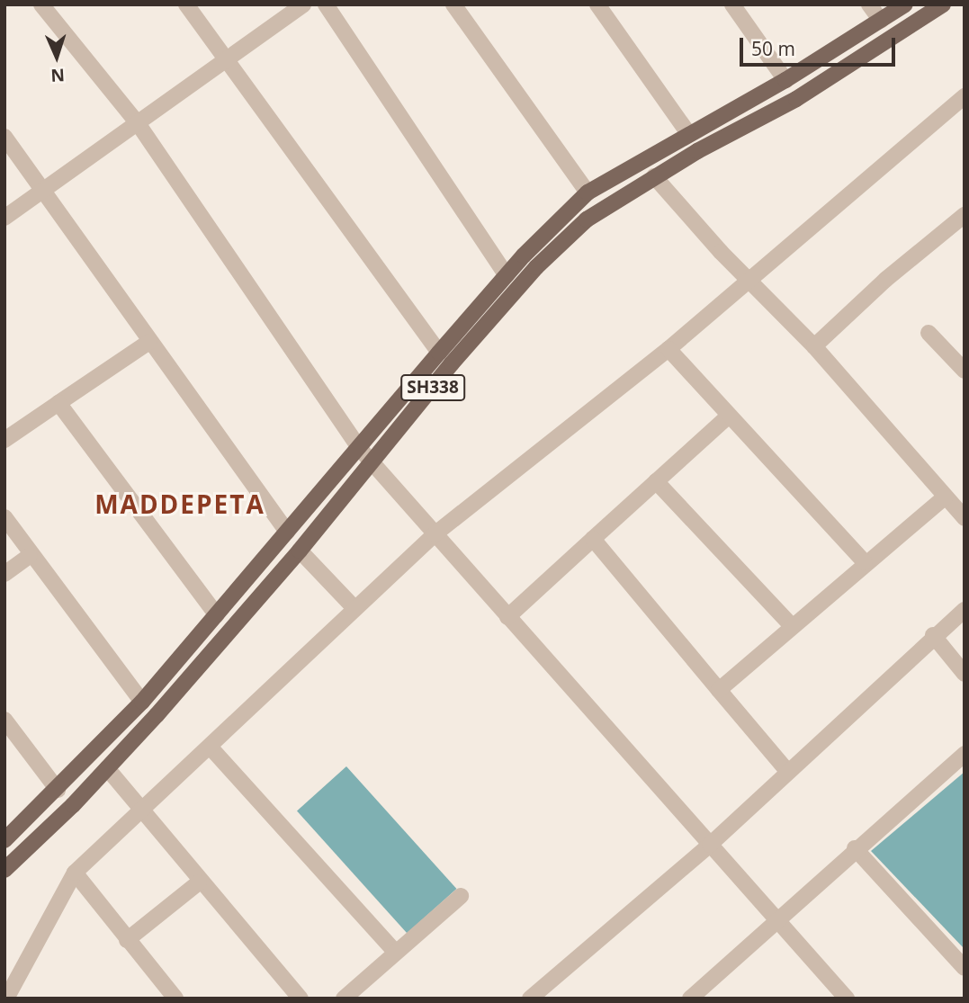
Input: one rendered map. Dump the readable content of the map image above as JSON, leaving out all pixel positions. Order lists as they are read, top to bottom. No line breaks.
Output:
{"streets":{"main road":["SH338"]},"districts":["MADDEPETA"],"scale_bar":"50 m","north":"bottom"}
